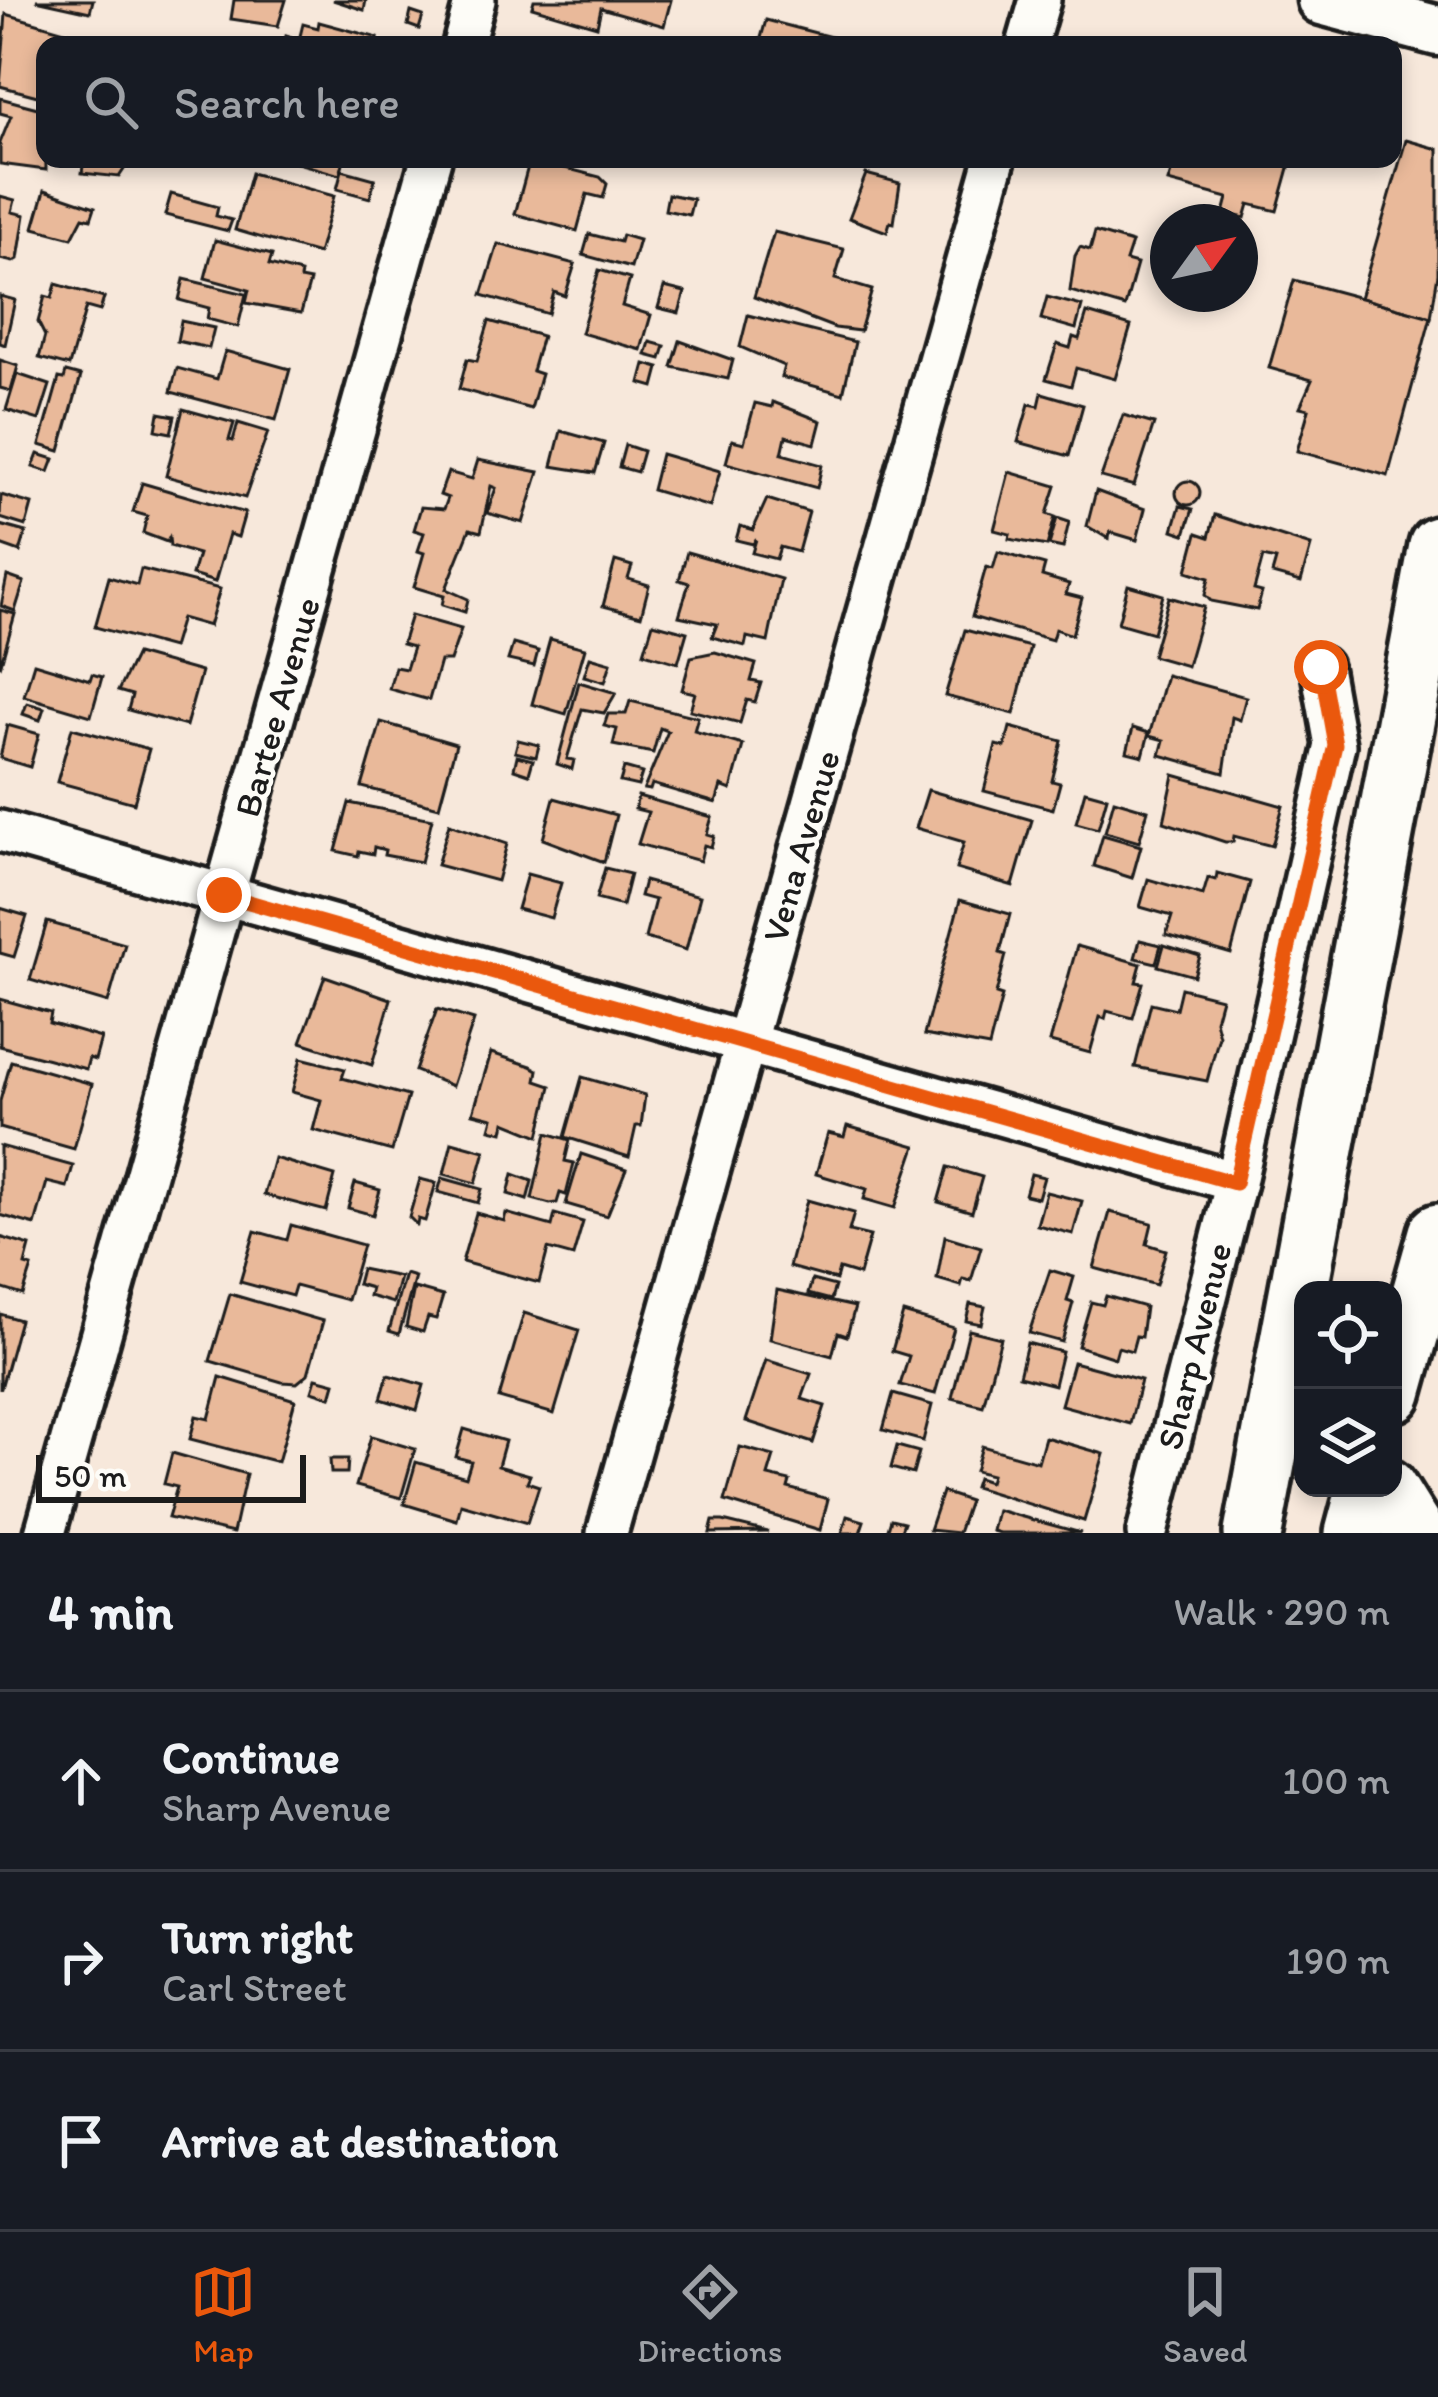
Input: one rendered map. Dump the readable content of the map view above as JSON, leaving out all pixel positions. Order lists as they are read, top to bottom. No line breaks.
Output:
{"streets":{"street":["Bartee Avenue","Vena Avenue","Sharp Avenue"]},"scale_bar":"50 m","north":"top right","page":{"search":"Search here","scale":"50 m","heading":["4 min","Walk · 290 m"],"list":[["Continue","Sharp Avenue","100 m"],["Turn right","Carl Street","190 m"],"Arrive at destination"],"nav":["Map","Directions","Saved"]}}
